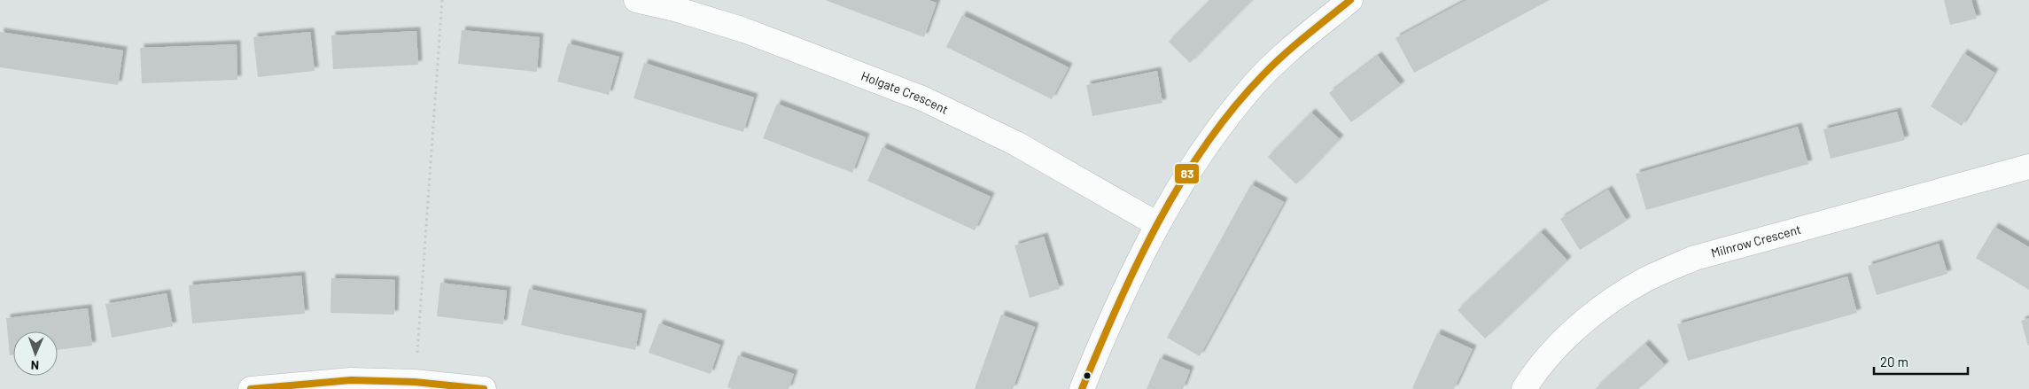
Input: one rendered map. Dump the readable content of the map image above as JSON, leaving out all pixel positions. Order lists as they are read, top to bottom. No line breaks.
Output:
{"streets":{"street":["Holgate Crescent","Milnrow Crescent"]},"lines":["transit line 83"],"scale_bar":"20 m","north":"bottom"}
